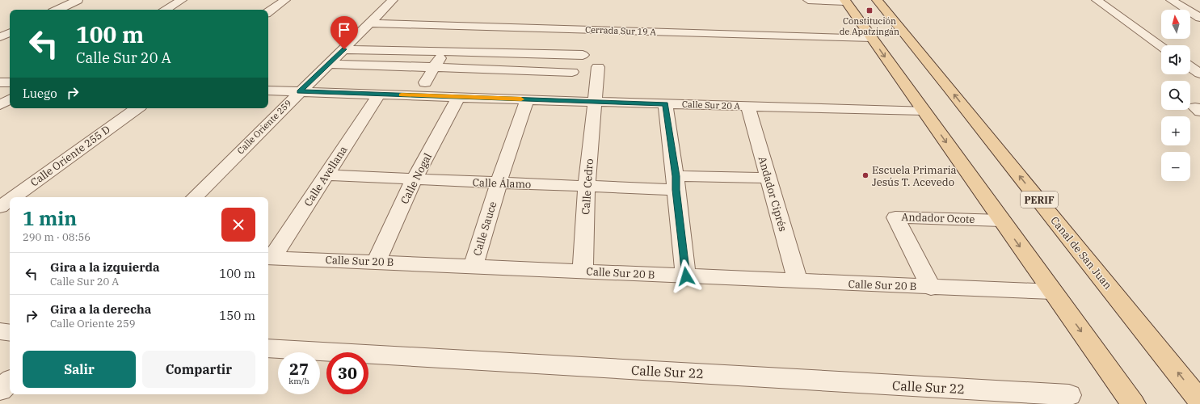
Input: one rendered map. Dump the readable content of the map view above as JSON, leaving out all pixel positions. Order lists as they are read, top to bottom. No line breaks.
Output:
{"streets":{"main road":["PERIF","Canal de San Juan"],"street":["Cerrada Sur 19 A","Calle Sur 20 A","Calle Oriente 259","Calle Oriente 255 D","Calle Avellana","Calle Nogal","Calle Álamo","Calle Cedro","Andador Ciprés","Andador Ocote","Calle Sauce","Calle Sur 20 B","Calle Sur 22"]},"crossings":[["Cerrada Sur 19 A","Calle Oriente 259"],["Calle Sur 20 A","Calle Oriente 259"],["Calle Sur 20 A","Calle Avellana"],["Calle Sur 20 A","Calle Nogal"],["Calle Sur 20 A","Calle Cedro"],["Calle Sur 20 A","Andador Ciprés"],["Calle Sur 20 A","Calle Sauce"],["Calle Avellana","Calle Álamo"],["Calle Avellana","Calle Sur 20 B"],["Calle Nogal","Calle Álamo"],["Calle Nogal","Calle Sur 20 B"],["Calle Álamo","Calle Cedro"],["Calle Álamo","Andador Ciprés"],["Calle Álamo","Calle Sauce"],["Calle Cedro","Calle Sur 20 B"],["Andador Ciprés","Calle Sur 20 B"],["Andador Ocote","Calle Sur 20 B"],["Calle Sauce","Calle Sur 20 B"]],"places":{"transit":["Constitución de Apatzingán"],"other":["Escuela Primaria Jesús T. Acevedo"]},"north":"top","page":{"map_buttons":["+","−"],"turn":["100 m","Calle Sur 20 A"],"then":"Luego","heading":["1 min","290 m · 08:56"],"list":[{"name":"Gira a la izquierda","note":"Calle Sur 20 A","value":"100 m"},{"name":"Gira a la derecha","note":"Calle Oriente 259","value":"150 m"}],"buttons":["Salir","Compartir"],"speed":"27 km/h","limit":"30"}}
